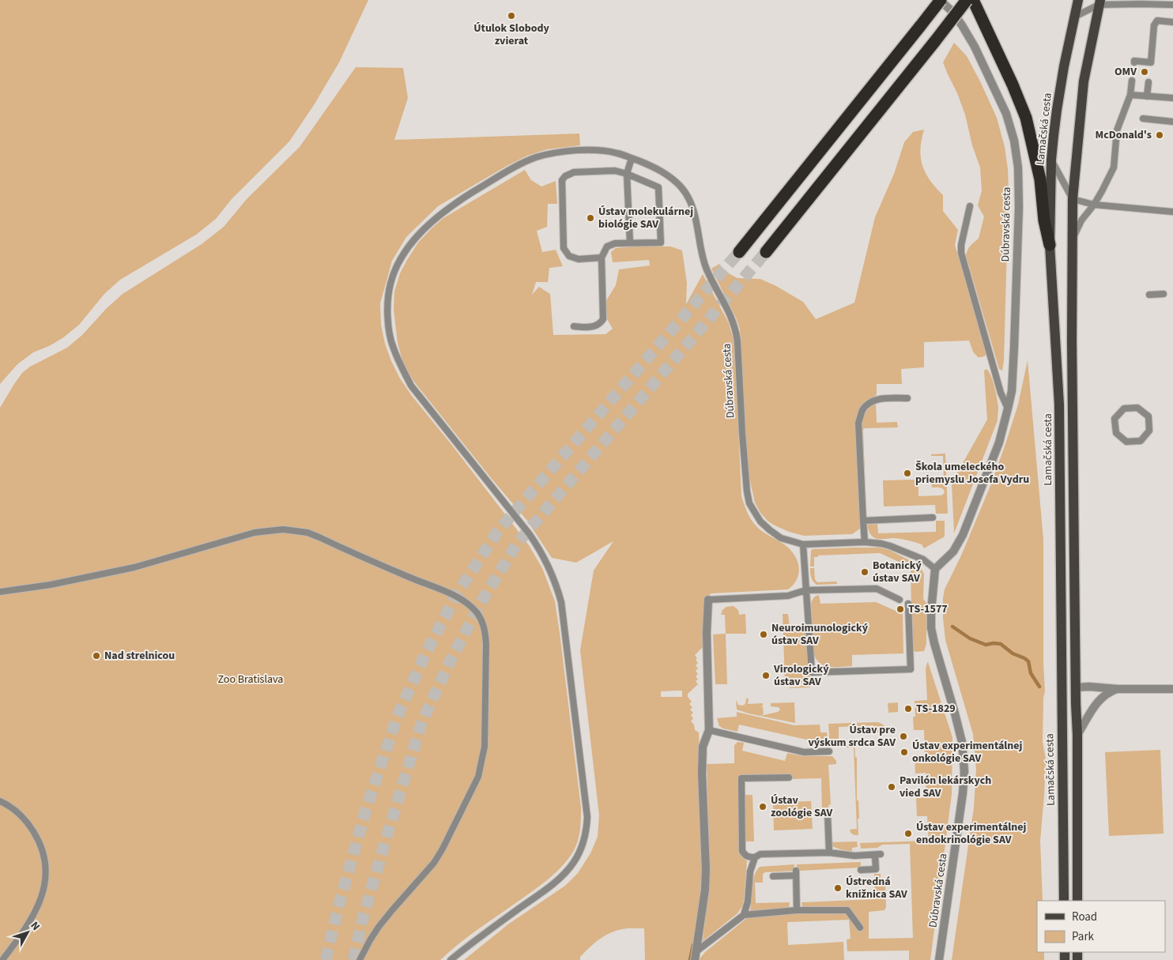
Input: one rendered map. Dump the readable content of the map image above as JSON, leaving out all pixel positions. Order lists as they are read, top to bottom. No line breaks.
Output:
{"streets":{"main road":["Lamačská cesta"],"street":["Dúbravská cesta"]},"parks":["Zoo Bratislava"],"places":["Útulok Slobody zvierat","OMV","McDonald's","Ústav molekulárnej biológie SAV","Škola umeleckého priemyslu Josefa Vydru","Botanický ústav SAV","TS-1577","Neuroimunologický ústav SAV","Nad strelnicou","Virologický ústav SAV","TS-1829","Ústav pre výskum srdca SAV","Ústav experimentálnej onkológie SAV","Pavilón lekárskych vied SAV","Ústav zoológie SAV","Ústav experimentálnej endokrinológie SAV","Ústredná knižnica SAV"],"legend":["Road","Park"],"north":"top right"}
